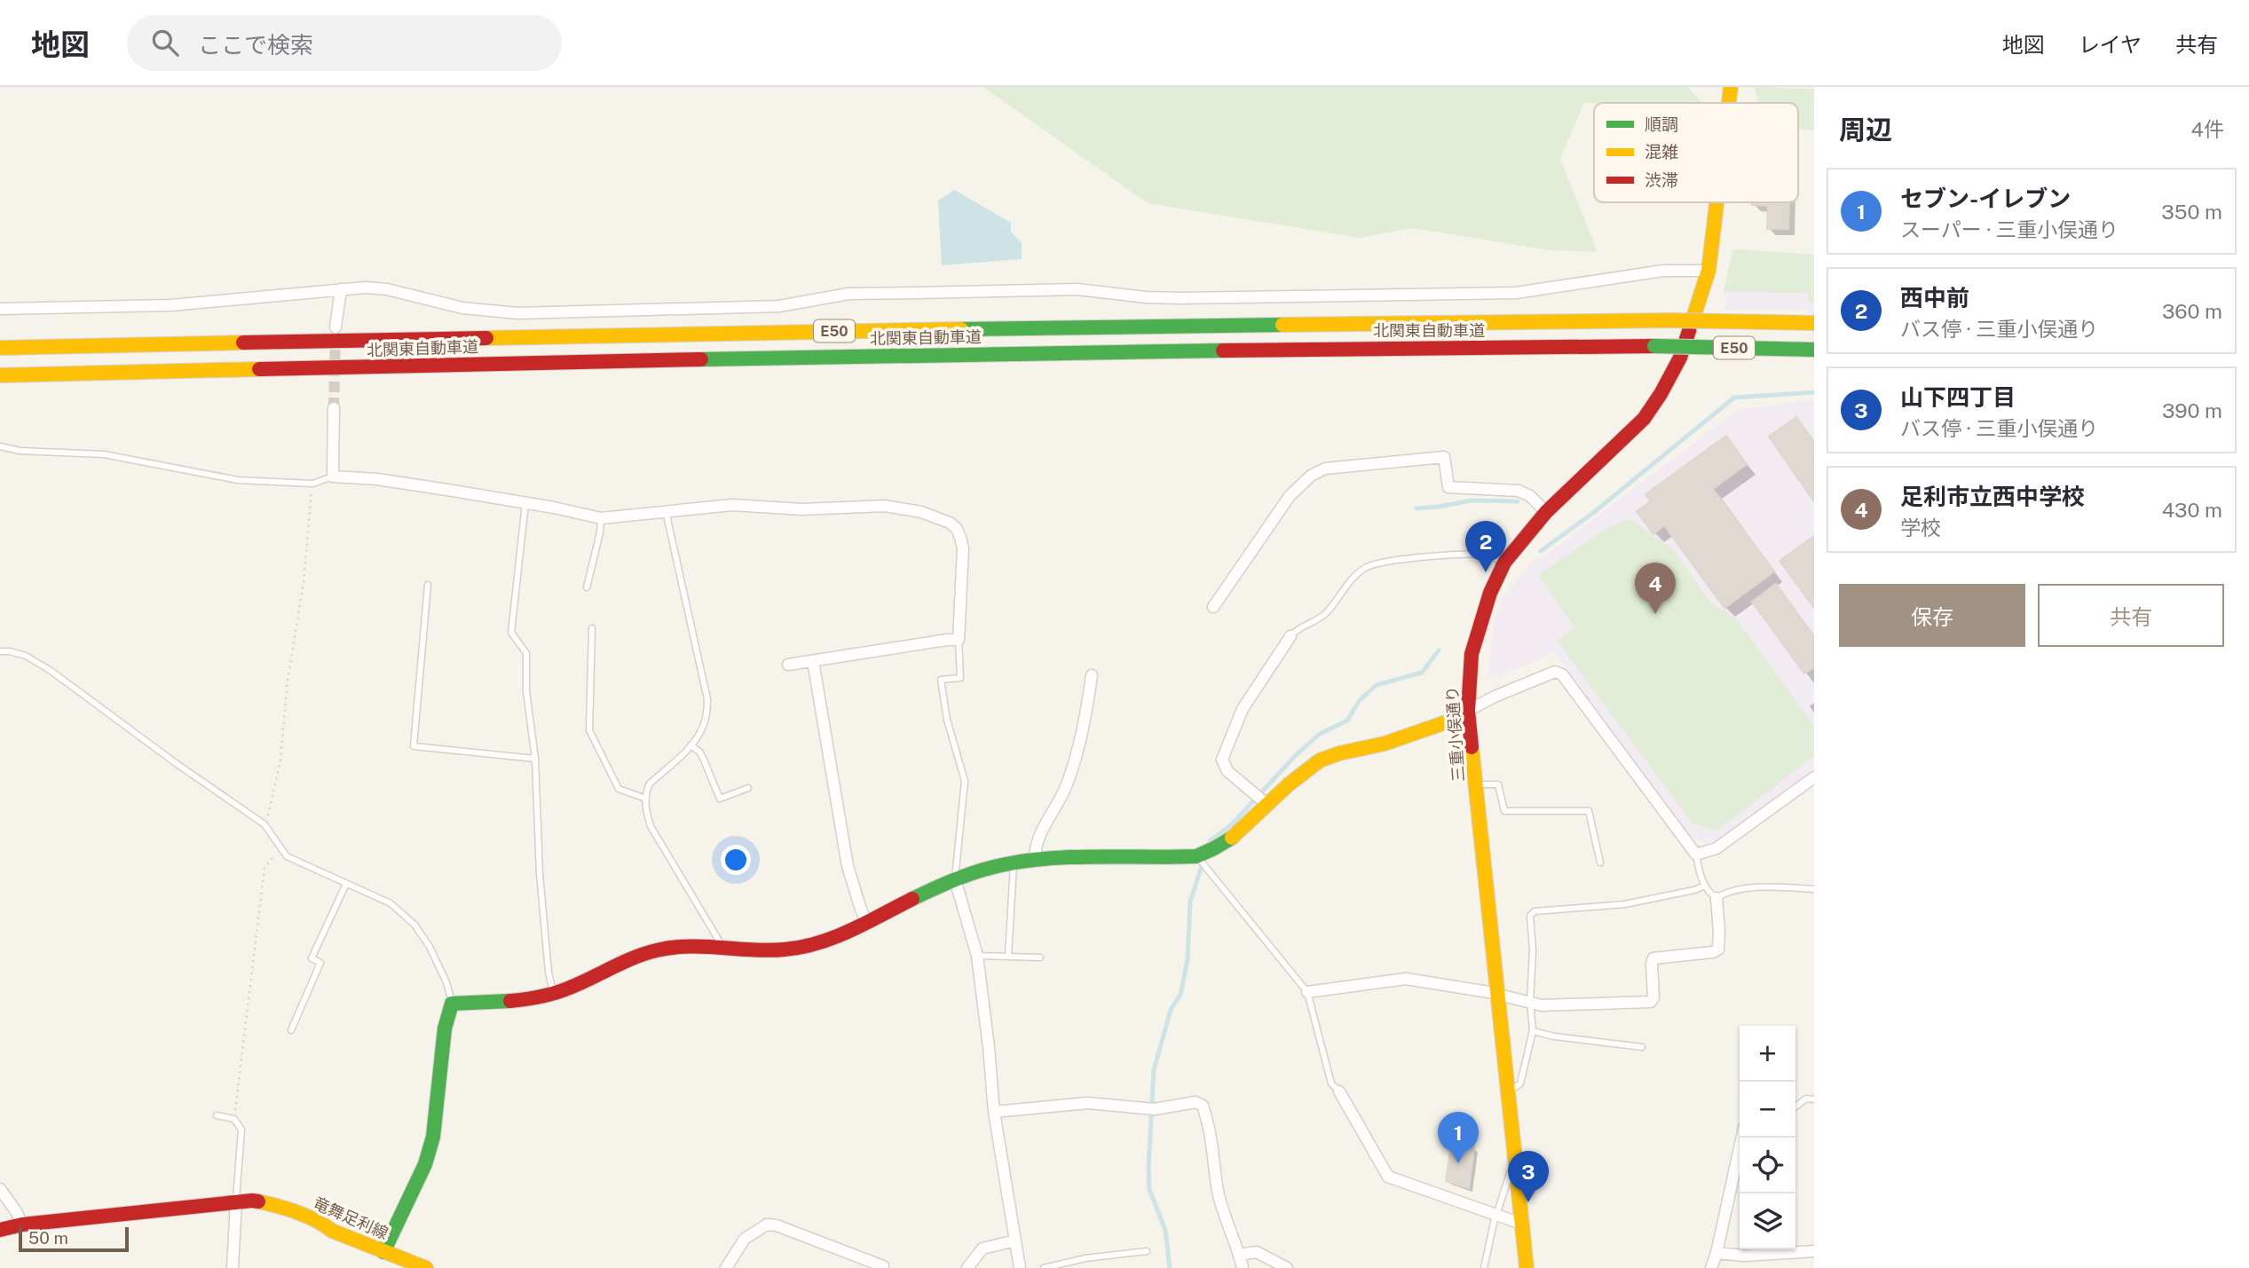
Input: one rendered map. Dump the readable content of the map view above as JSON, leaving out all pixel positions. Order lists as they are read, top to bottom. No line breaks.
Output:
{"streets":{"main road":["E50","北関東自動車道","三重小俣通り","竜舞足利線"]},"legend":["順調","混雑","渋滞"],"scale_bar":"50 m","page":{"header":"地図","search":"ここで検索","nav":["地図","レイヤ","共有"],"heading":["周辺","4件"],"list":[{"mark":"1","name":"セブン-イレブン","note":"スーパー · 三重小俣通り","value":"350 m"},{"mark":"2","name":"西中前","note":"バス停 · 三重小俣通り","value":"360 m"},{"mark":"3","name":"山下四丁目","note":"バス停 · 三重小俣通り","value":"390 m"},{"mark":"4","name":"足利市立西中学校","note":"学校","value":"430 m"}],"pins":["2","4","1","3"],"buttons":["保存","共有"],"map_buttons":["+","−"],"scale":"50 m"}}
